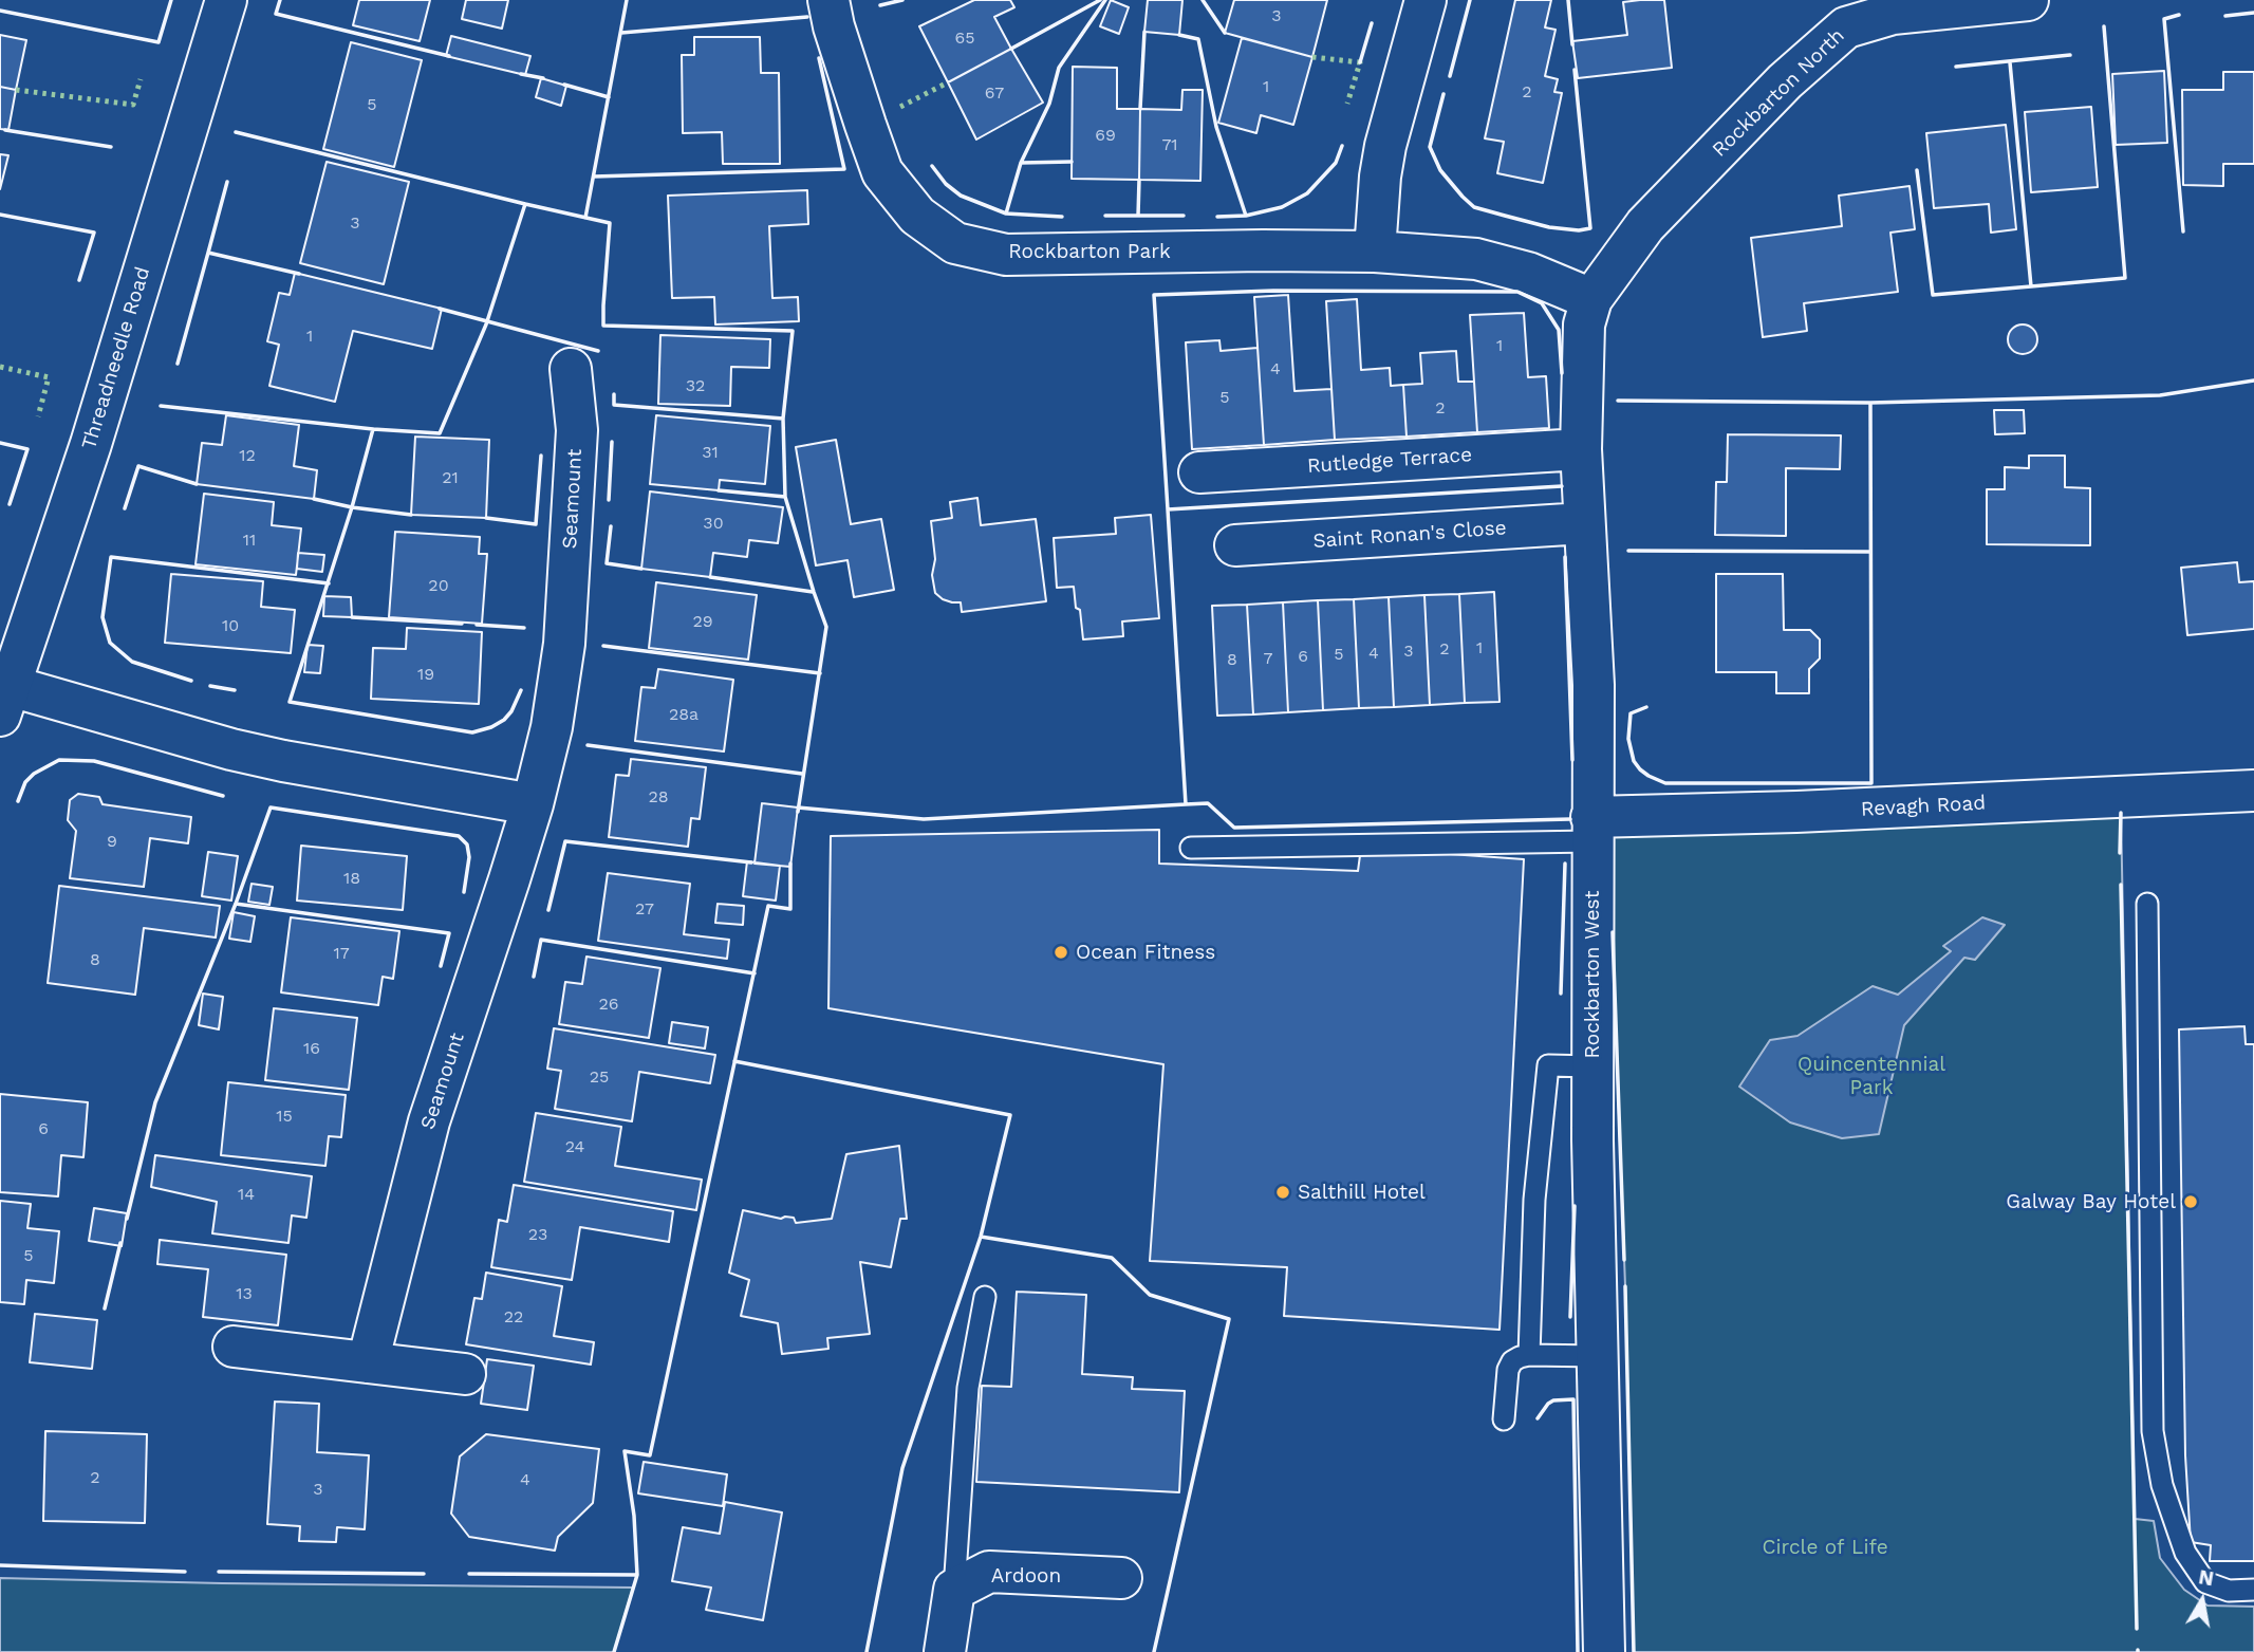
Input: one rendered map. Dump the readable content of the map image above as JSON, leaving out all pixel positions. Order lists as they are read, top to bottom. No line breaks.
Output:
{"streets":{"street":["Rockbarton North","Rockbarton Park","Threadneedle Road","Rutledge Terrace","Seamount","Saint Ronan's Close","Revagh Road","Rockbarton West","Ardoon"]},"crossings":[["Rockbarton North","Rockbarton Park"],["Rockbarton North","Rockbarton West"],["Rockbarton Park","Rockbarton West"],["Rutledge Terrace","Rockbarton West"],["Saint Ronan's Close","Rockbarton West"],["Revagh Road","Rockbarton West"]],"parks":["Quincentennial Park","Circle of Life"],"places":["Ocean Fitness","Salthill Hotel","Galway Bay Hotel"],"house_numbers":["3","65","1","2","67","5","69","71","3","1","1","4","32","5","2","31","12","21","30","11","20","29","10","1","2","3","4","5","6","7","8","19","28a","28","9","18","27","17","8","26","16","25","15","6","24","14","23","5","13","22","2","4","3"],"north":"top"}
